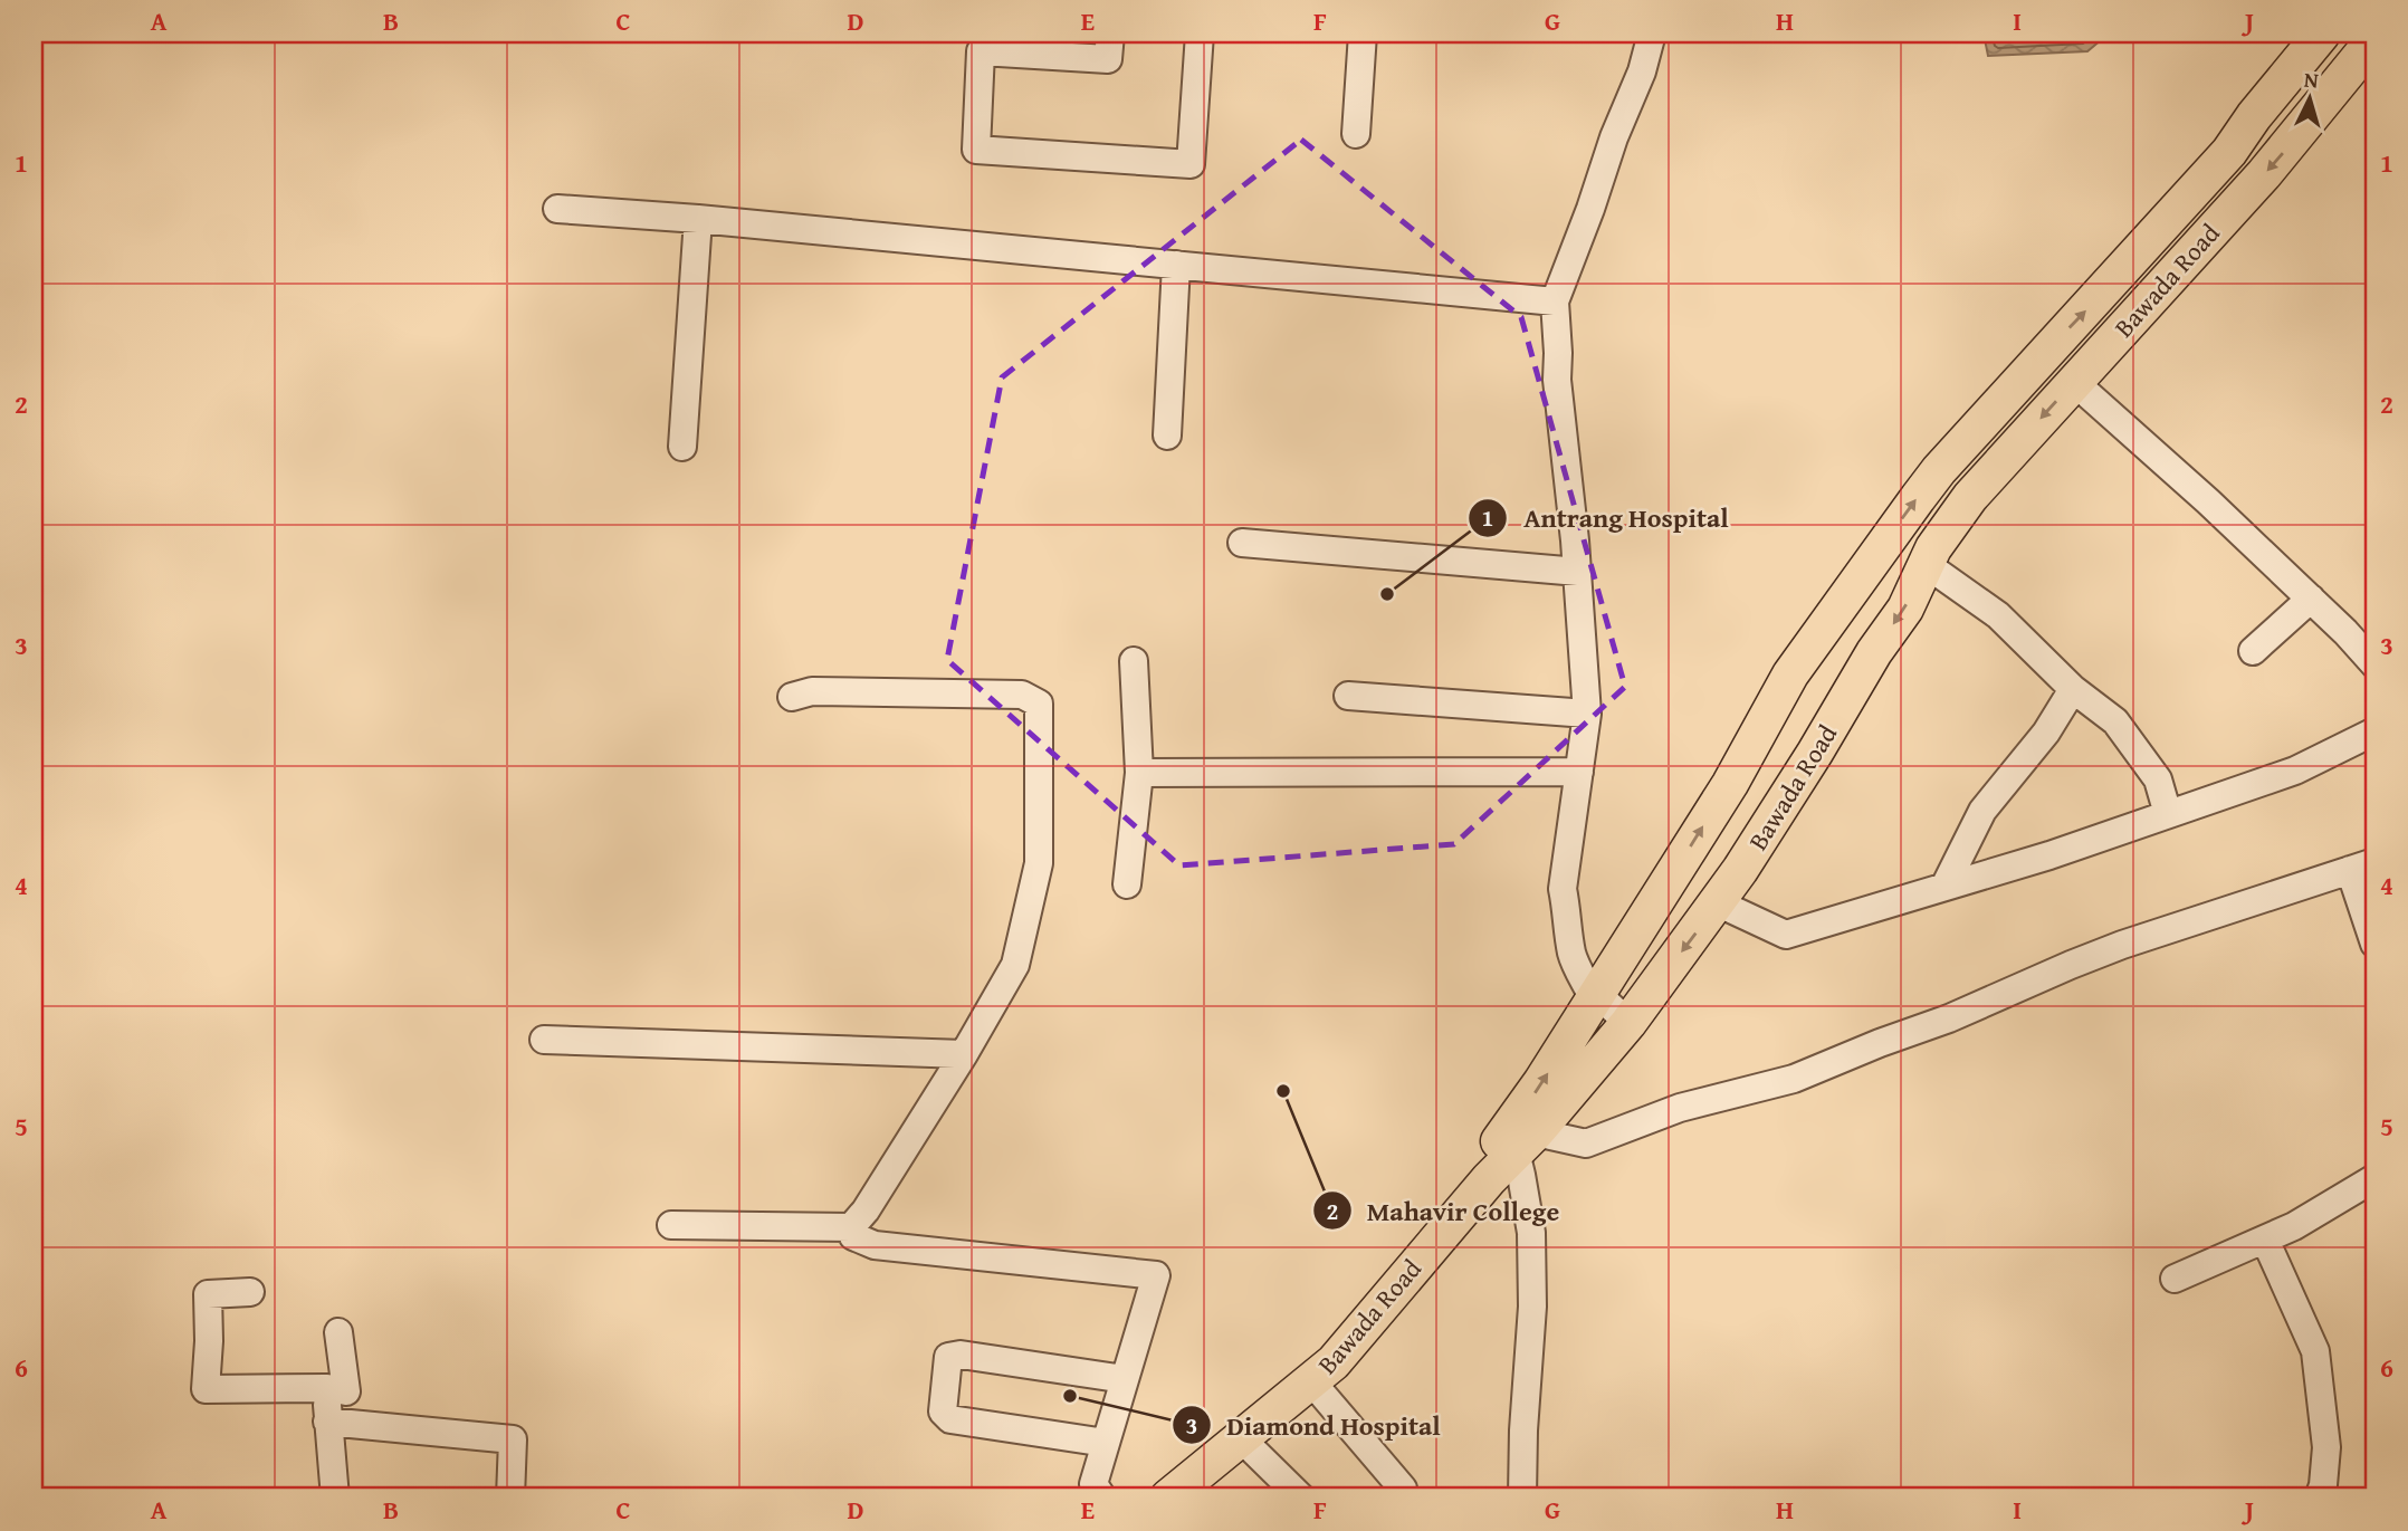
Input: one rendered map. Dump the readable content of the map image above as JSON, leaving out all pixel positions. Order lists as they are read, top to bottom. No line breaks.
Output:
{"streets":{"main road":["Bawada Road"]},"places":["Antrang Hospital","Mahavir College","Diamond Hospital"],"north":"top","grid":{"columns":["A","B","C","D","E","F","G","H","I","J"],"rows":["1","2","3","4","5","6"]}}
